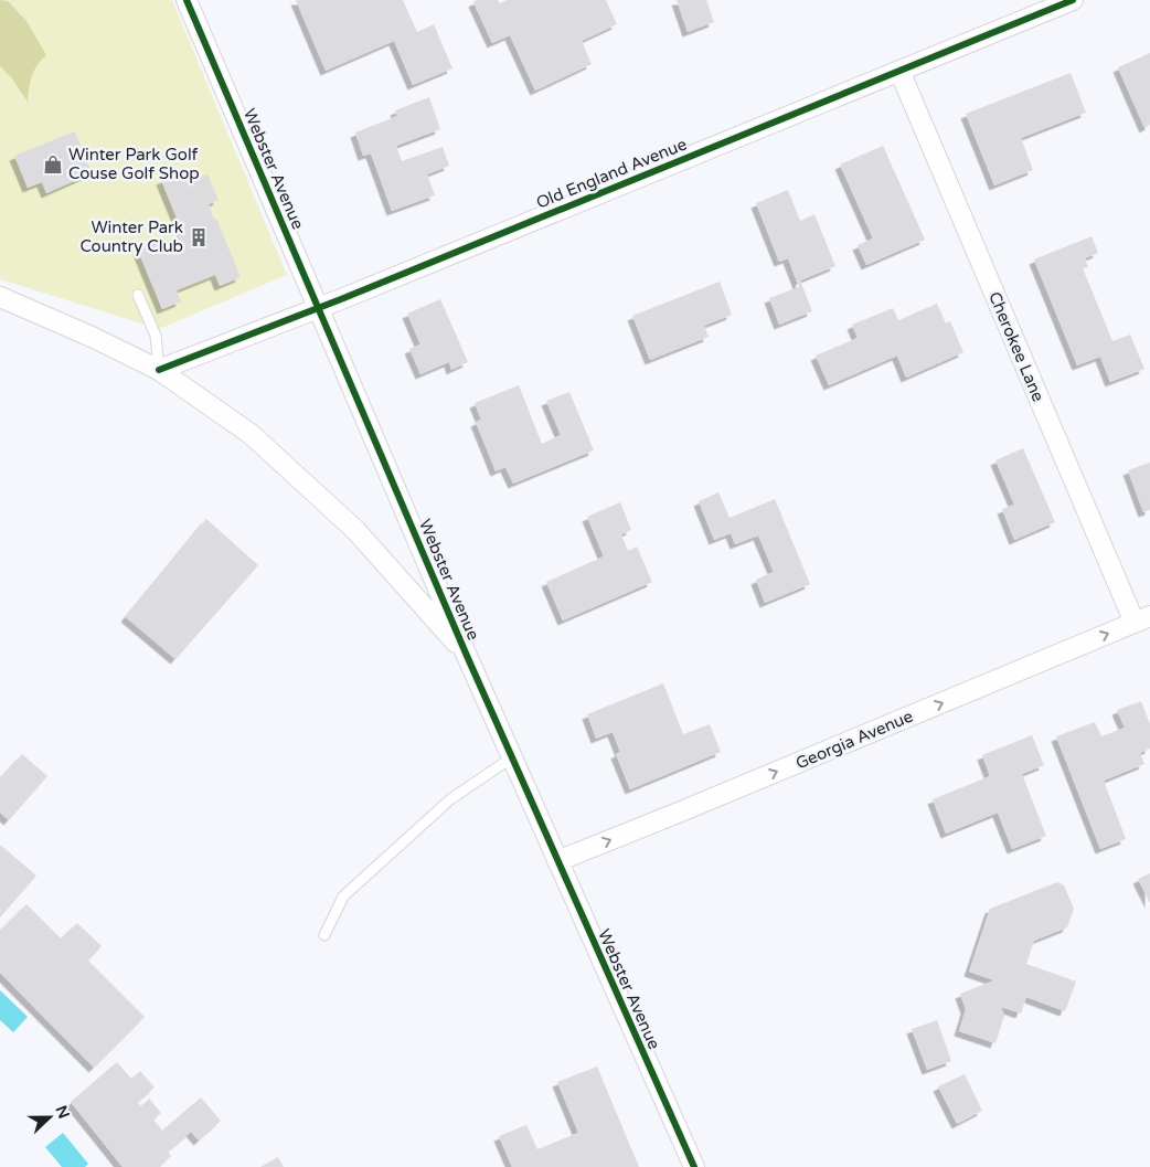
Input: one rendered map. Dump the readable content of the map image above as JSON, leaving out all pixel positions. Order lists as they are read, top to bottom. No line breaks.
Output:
{"streets":{"street":["Webster Avenue","Old England Avenue","Cherokee Lane","Georgia Avenue"]},"crossings":[["Webster Avenue","Old England Avenue"],["Webster Avenue","Georgia Avenue"],["Old England Avenue","Cherokee Lane"],["Cherokee Lane","Georgia Avenue"]],"one_way":["Georgia Avenue"],"places":{"shop":["Winter Park Golf Couse Golf Shop"],"building":["Winter Park Country Club"]},"north":"right"}
